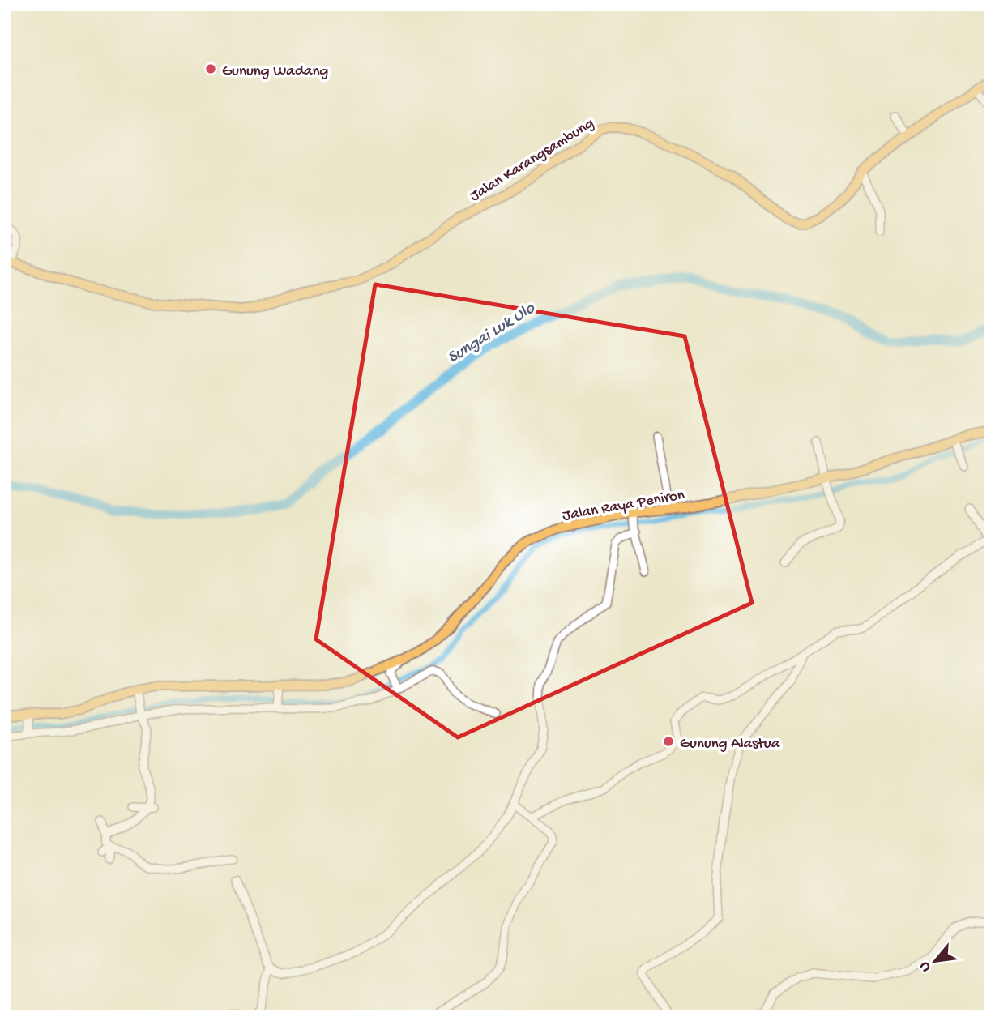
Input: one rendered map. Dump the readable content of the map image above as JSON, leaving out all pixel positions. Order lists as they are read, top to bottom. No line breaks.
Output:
{"streets":{"main road":["Jalan Karangsambung","Jalan Raya Peniron"]},"water":["Sungai Luk Ulo"],"places":["Gunung Wadang","Gunung Alastua"],"north":"bottom left"}
